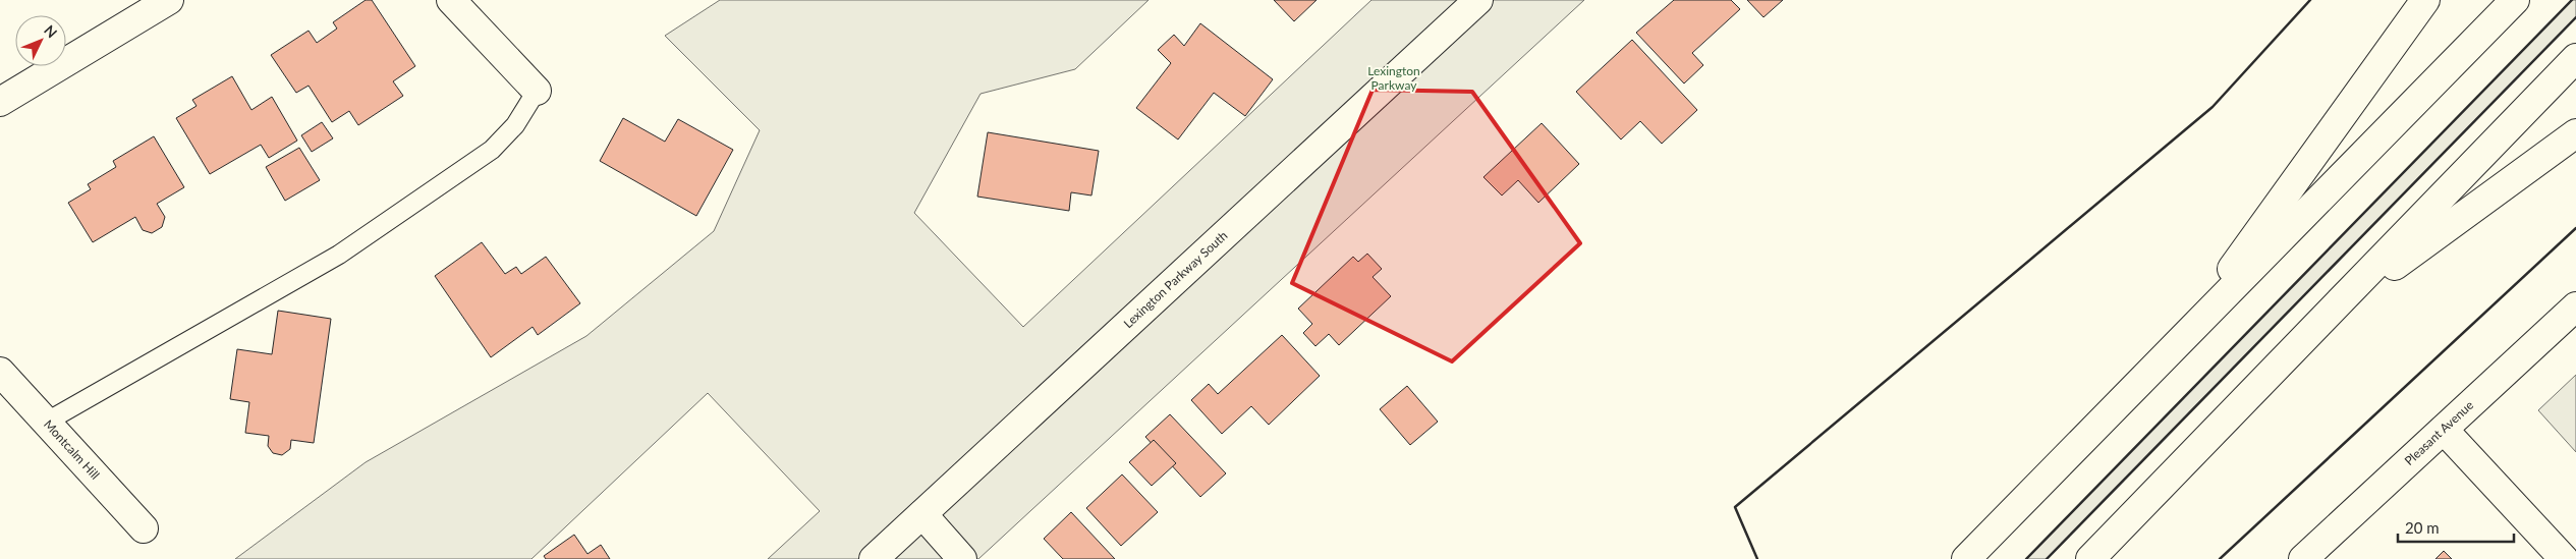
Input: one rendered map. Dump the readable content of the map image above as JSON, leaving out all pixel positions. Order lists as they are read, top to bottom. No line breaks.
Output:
{"streets":{"main road":["Lexington Parkway South","Pleasant Avenue","Montcalm Hill"]},"parks":["Lexington Parkway"],"scale_bar":"20 m","north":"top right"}
